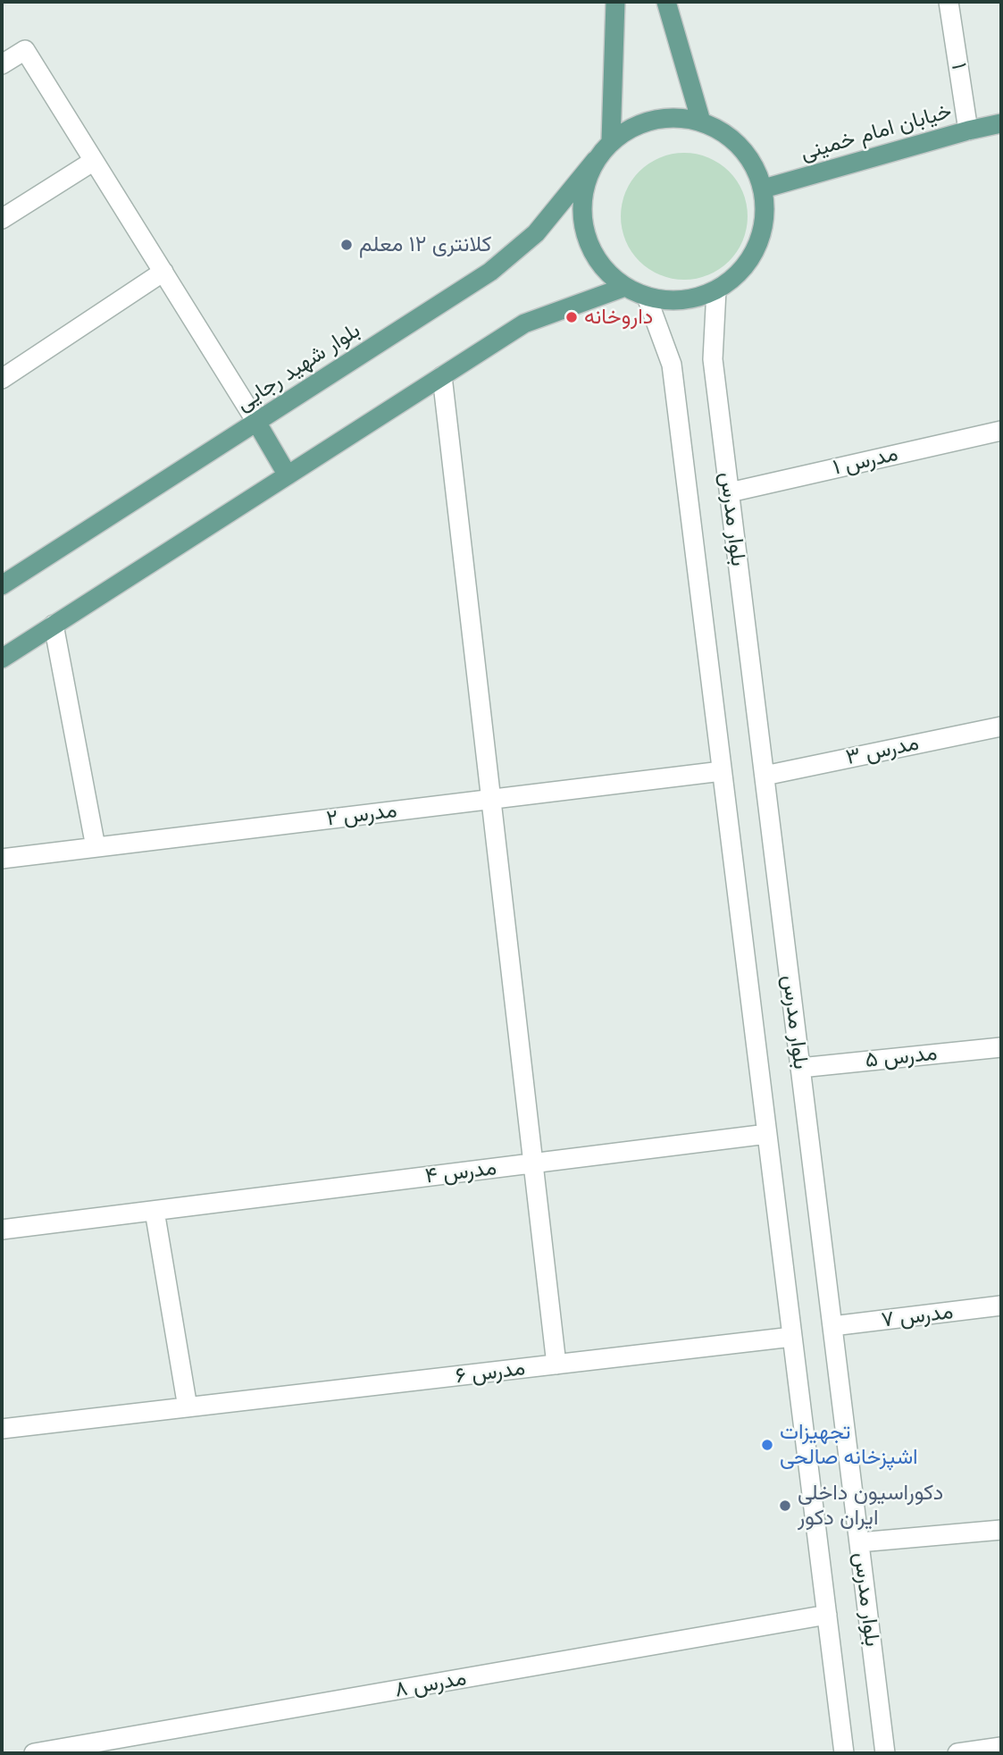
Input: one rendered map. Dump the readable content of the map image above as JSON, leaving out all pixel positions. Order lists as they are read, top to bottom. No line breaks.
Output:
{"streets":{"main road":["خیابان امام خمینی","بلوار شهید رجایی"],"street":["۱","مدرس ۱","بلوار مدرس","مدرس ۳","مدرس ۲","مدرس ۵","مدرس ۴","مدرس ۷","مدرس ۶","مدرس ۸"]},"crossings":[["۱","خیابان امام خمینی"],["خیابان امام خمینی","بلوار شهید رجایی"],["خیابان امام خمینی","بلوار مدرس"],["بلوار شهید رجایی","بلوار مدرس"],["مدرس ۱","بلوار مدرس"],["بلوار مدرس","مدرس ۳"],["بلوار مدرس","مدرس ۲"],["بلوار مدرس","مدرس ۵"],["بلوار مدرس","مدرس ۴"],["بلوار مدرس","مدرس ۷"],["بلوار مدرس","مدرس ۶"],["بلوار مدرس","مدرس ۸"]],"places":["کلانتری ۱۲ معلم","داروخانه","تجهیزات اشپزخانه صالحی","دکوراسیون داخلی ایران دکور"]}
